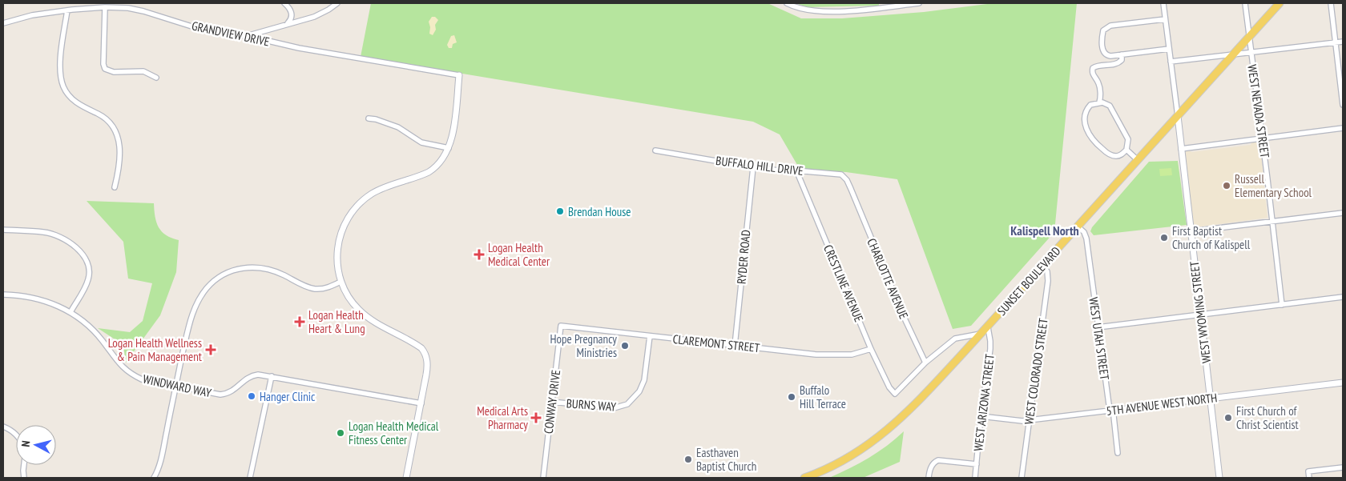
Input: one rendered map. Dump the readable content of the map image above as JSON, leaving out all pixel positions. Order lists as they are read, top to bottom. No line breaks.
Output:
{"streets":{"main road":["SUNSET BOULEVARD"],"street":["GRANDVIEW DRIVE","WEST NEVADA STREET","BUFFALO HILL DRIVE","RYDER ROAD","CHARLOTTE AVENUE","CRESTLINE AVENUE","WEST WYOMING STREET","WEST UTAH STREET","CLAREMONT STREET","WEST COLORADO STREET","WINDWARD WAY","CONWAY DRIVE","WEST ARIZONA STREET","5TH AVENUE WEST NORTH","BURNS WAY"]},"crossings":[["WEST NEVADA STREET","SUNSET BOULEVARD"],["BUFFALO HILL DRIVE","RYDER ROAD"],["BUFFALO HILL DRIVE","CHARLOTTE AVENUE"],["BUFFALO HILL DRIVE","CRESTLINE AVENUE"],["RYDER ROAD","CLAREMONT STREET"],["CHARLOTTE AVENUE","CRESTLINE AVENUE"],["SUNSET BOULEVARD","WEST WYOMING STREET"],["SUNSET BOULEVARD","WEST UTAH STREET"],["SUNSET BOULEVARD","WEST COLORADO STREET"],["SUNSET BOULEVARD","WEST ARIZONA STREET"],["CRESTLINE AVENUE","CLAREMONT STREET"],["WEST WYOMING STREET","5TH AVENUE WEST NORTH"],["WEST UTAH STREET","5TH AVENUE WEST NORTH"],["CLAREMONT STREET","CONWAY DRIVE"],["CLAREMONT STREET","BURNS WAY"],["WEST COLORADO STREET","5TH AVENUE WEST NORTH"],["CONWAY DRIVE","BURNS WAY"],["WEST ARIZONA STREET","5TH AVENUE WEST NORTH"]],"districts":["Kalispell North"],"places":{"other":["Russell Elementary School","Brendan House","First Baptist Church of Kalispell","Hope Pregnancy Ministries","Hanger Clinic","Buffalo Hill Terrace","First Church of Christ Scientist","Logan Health Medical Fitness Center","Easthaven Baptist Church"],"health":["Logan Health Medical Center","Logan Health Heart & Lung","Logan Health Wellness & Pain Management","Medical Arts Pharmacy"]},"north":"left"}
